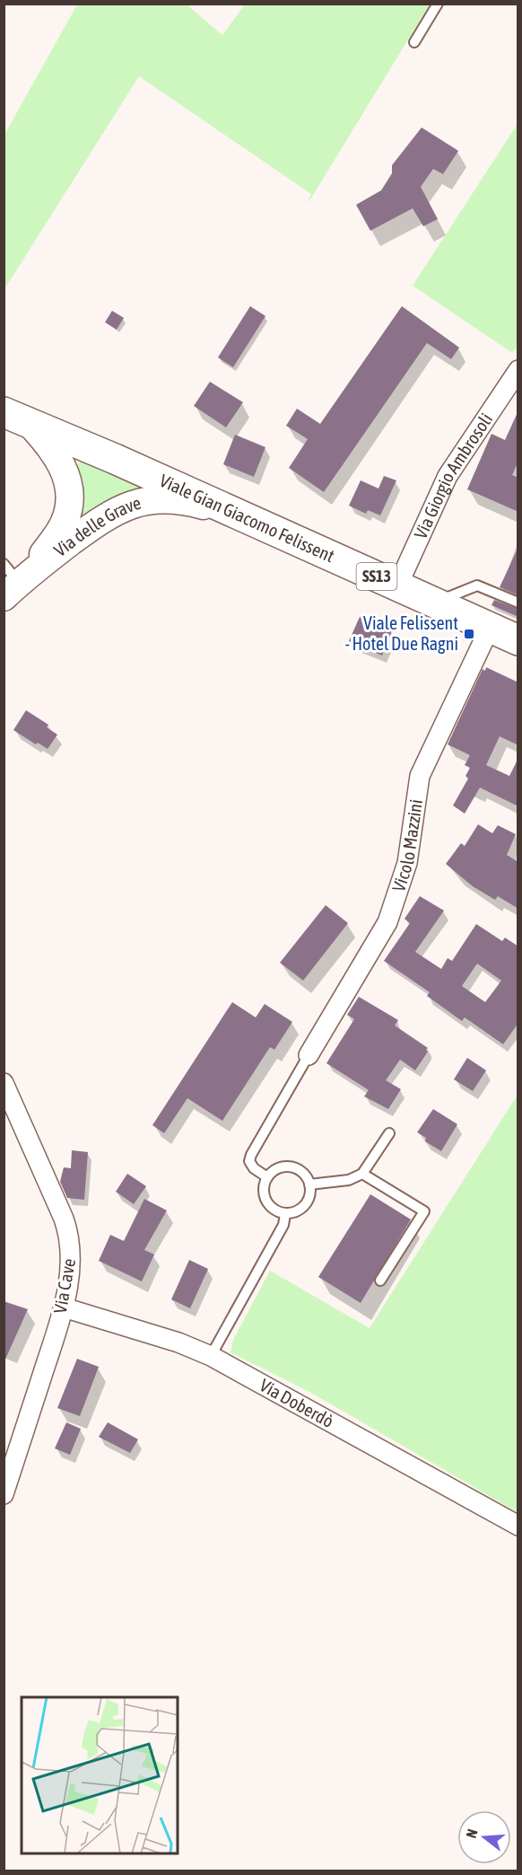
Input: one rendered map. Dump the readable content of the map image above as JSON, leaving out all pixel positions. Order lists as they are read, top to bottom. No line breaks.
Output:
{"streets":{"main road":["Viale Gian Giacomo Felissent","Via delle Grave","SS13"],"street":["Via Giorgio Ambrosoli","Vicolo Mazzini","Via Cave","Via Doberdò"]},"crossings":[["Via Giorgio Ambrosoli","Viale Gian Giacomo Felissent"],["Viale Gian Giacomo Felissent","Via delle Grave"],["Viale Gian Giacomo Felissent","Vicolo Mazzini"],["Via Cave","Via Doberdò"]],"places":{"transit":["Viale Felissent - Hotel Due Ragni"]},"north":"left"}
